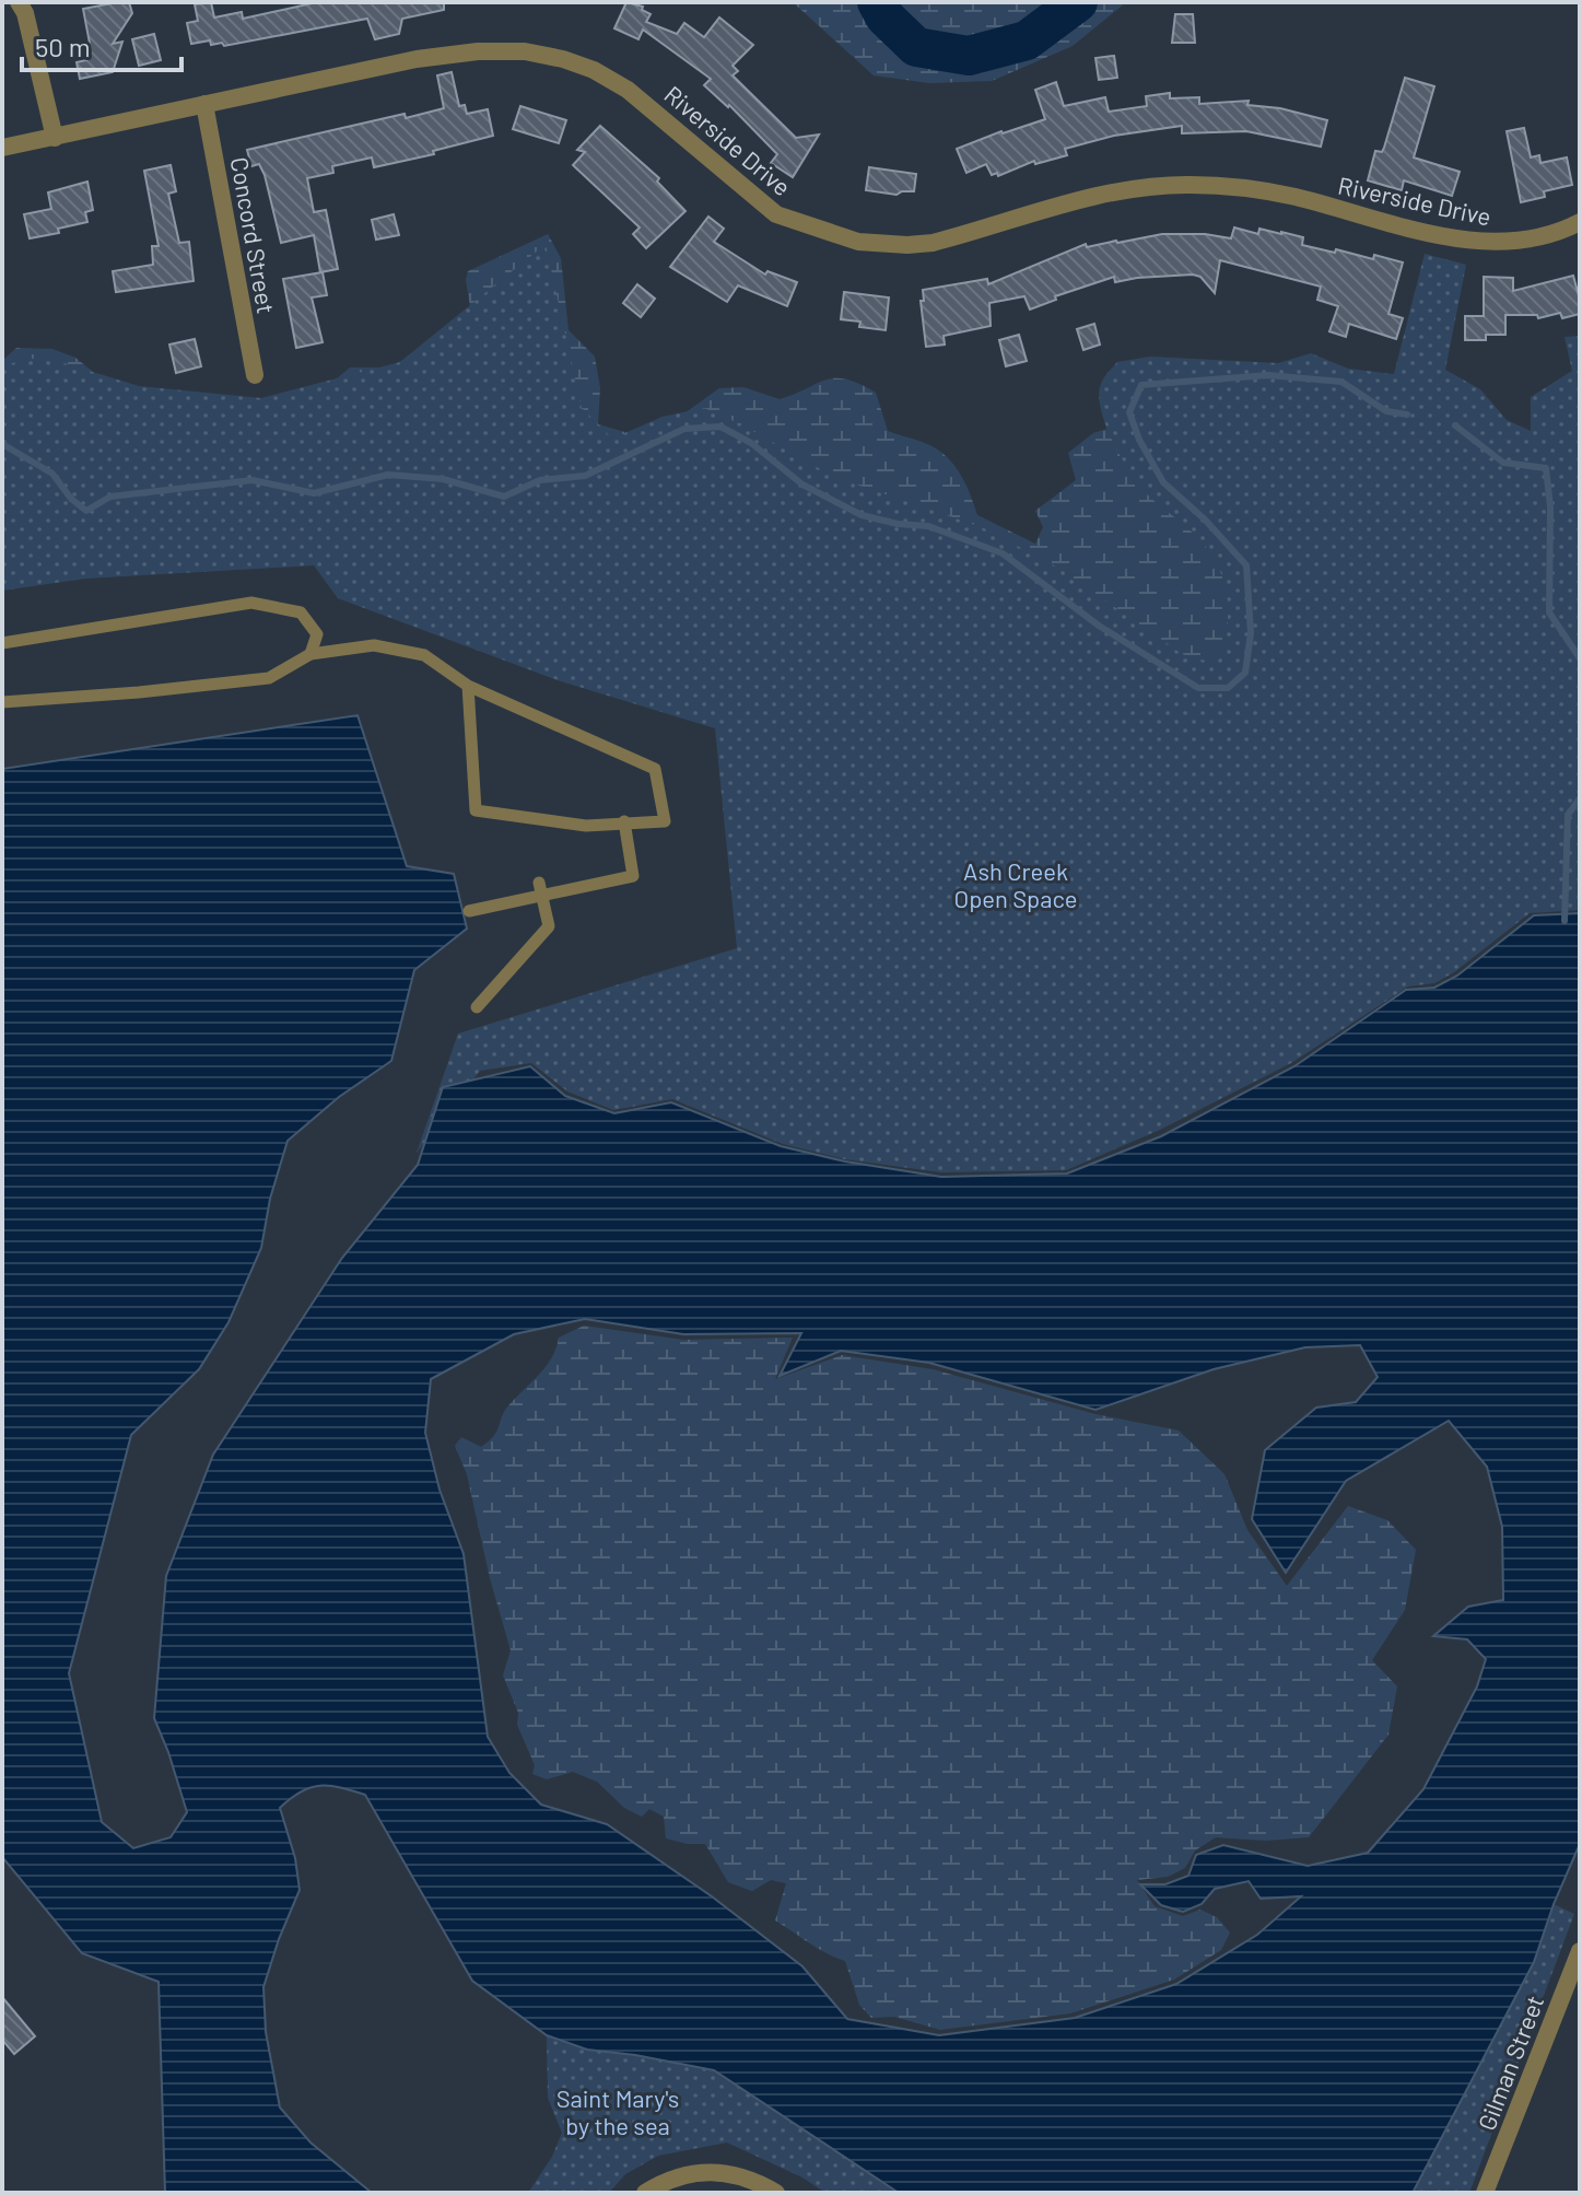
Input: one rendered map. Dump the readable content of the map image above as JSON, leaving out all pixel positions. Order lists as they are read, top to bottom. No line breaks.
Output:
{"streets":{"street":["Riverside Drive","Concord Street","Gilman Street"]},"crossings":[["Riverside Drive","Concord Street"]],"parks":["Ash Creek Open Space","Saint Mary's by the sea"],"scale_bar":"50 m"}
